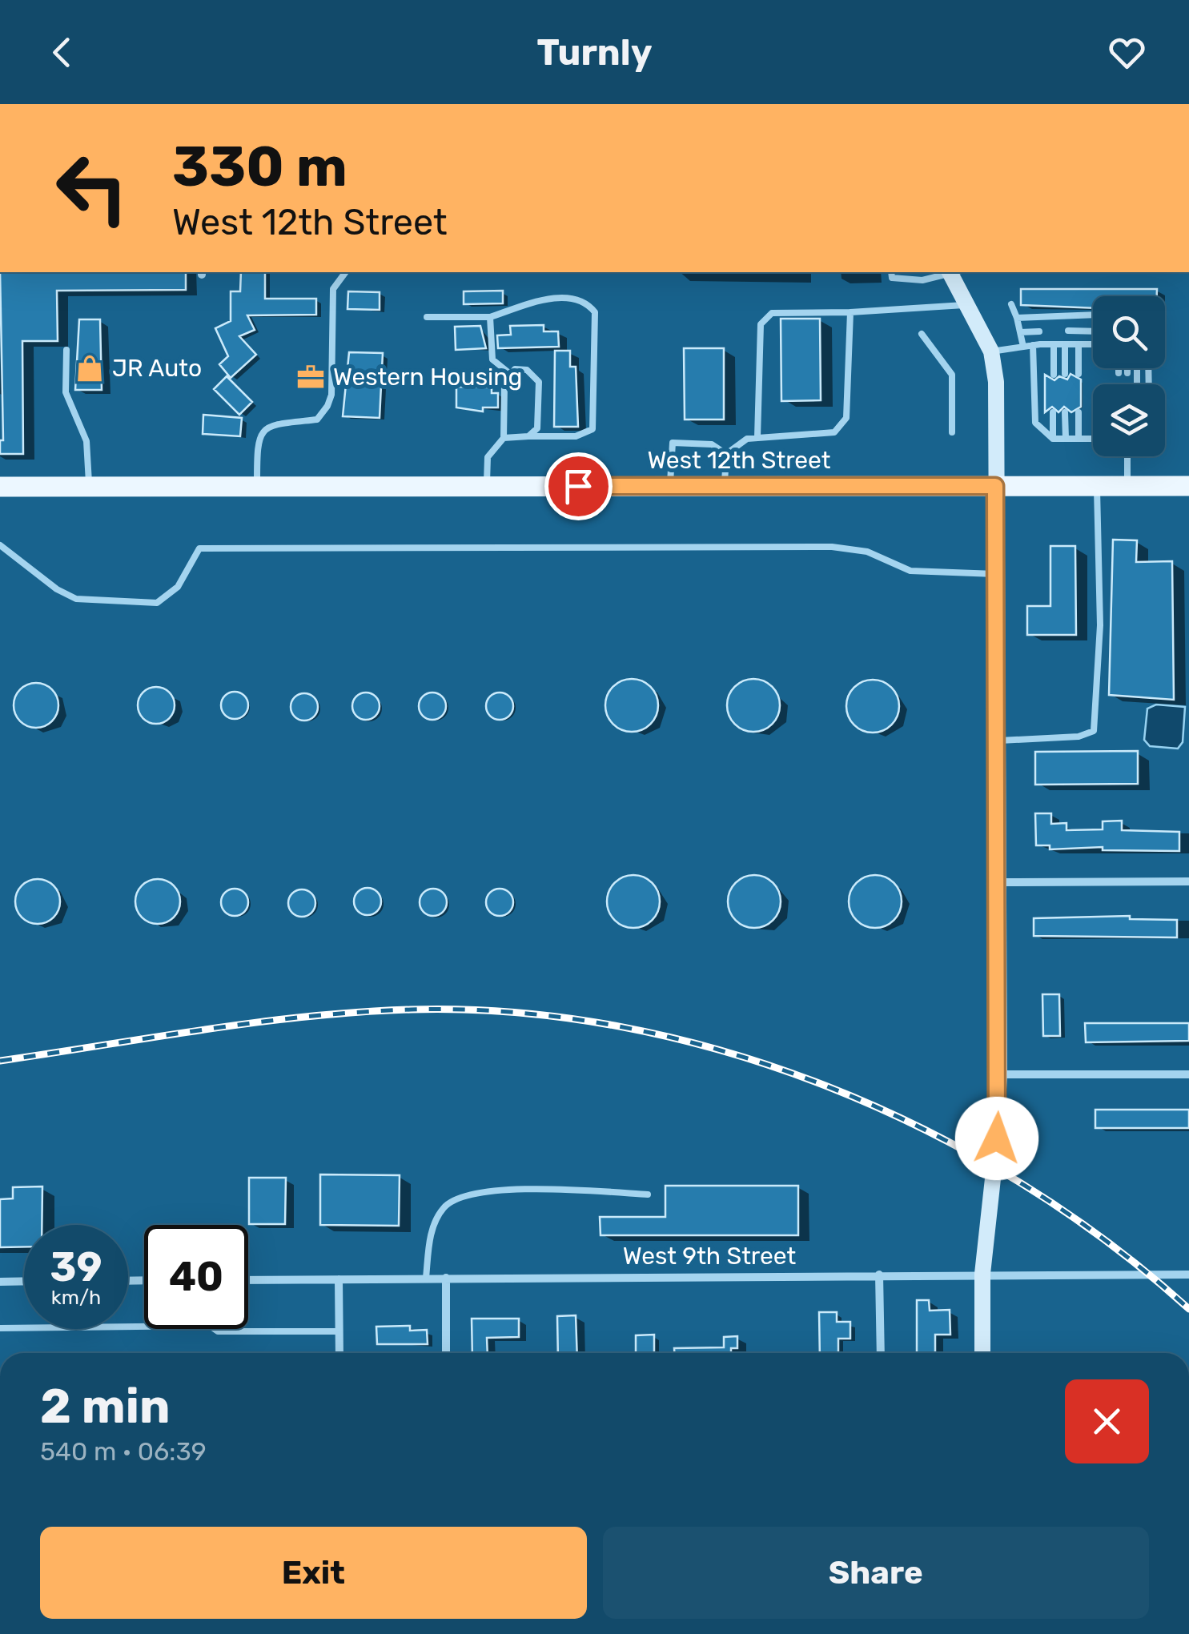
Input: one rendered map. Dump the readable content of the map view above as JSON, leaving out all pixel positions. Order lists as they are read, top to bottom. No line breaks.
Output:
{"streets":{"main road":["West 12th Street"],"street":["West 9th Street"]},"places":{"shop":["JR Auto"],"office":["Western Housing"]},"page":{"header":"Turnly","turn":["330 m","West 12th Street"],"speed":"39 km/h","limit":"40","heading":["2 min","540 m · 06:39"],"buttons":["Exit","Share"]}}
